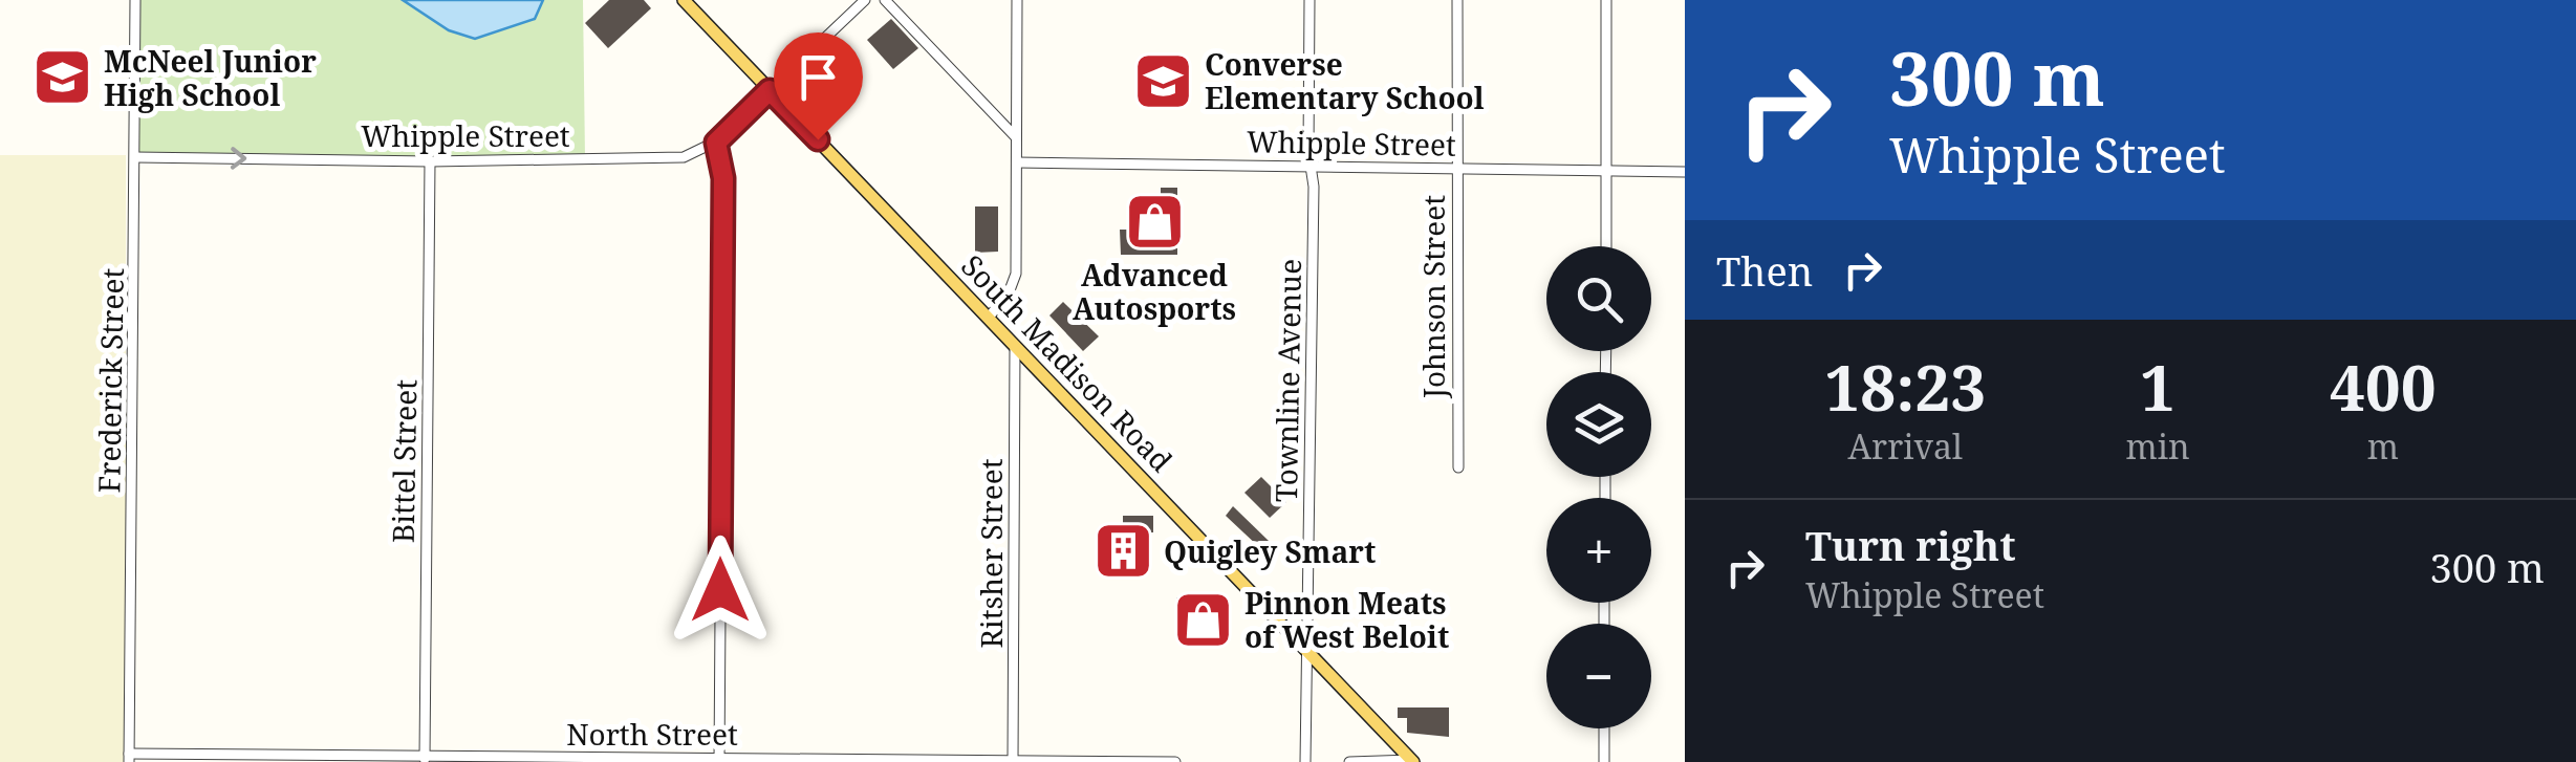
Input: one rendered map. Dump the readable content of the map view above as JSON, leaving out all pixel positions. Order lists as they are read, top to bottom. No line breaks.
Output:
{"streets":{"main road":["South Madison Road"],"street":["Whipple Street","Johnson Street","Frederick Street","Townline Avenue","Bittel Street","Ritsher Street","North Street"]},"crossings":[["Whipple Street","Johnson Street"],["Whipple Street","South Madison Road"],["Whipple Street","Frederick Street"],["Whipple Street","Townline Avenue"],["Whipple Street","Bittel Street"],["South Madison Road","Townline Avenue"],["South Madison Road","Ritsher Street"],["Frederick Street","North Street"],["Bittel Street","North Street"],["Ritsher Street","North Street"]],"places":{"school or university":["McNeel Junior High School","Converse Elementary School"],"shop":["Advanced Autosports","Pinnon Meats of West Beloit"],"building":["Quigley Smart"]},"page":{"turn":["300 m","Whipple Street"],"then":"Then","map_buttons":["+","−"],"eta":["18:23","Arrival","1","min","400","m"],"list":[{"name":"Turn right","note":"Whipple Street","value":"300 m"}]}}
